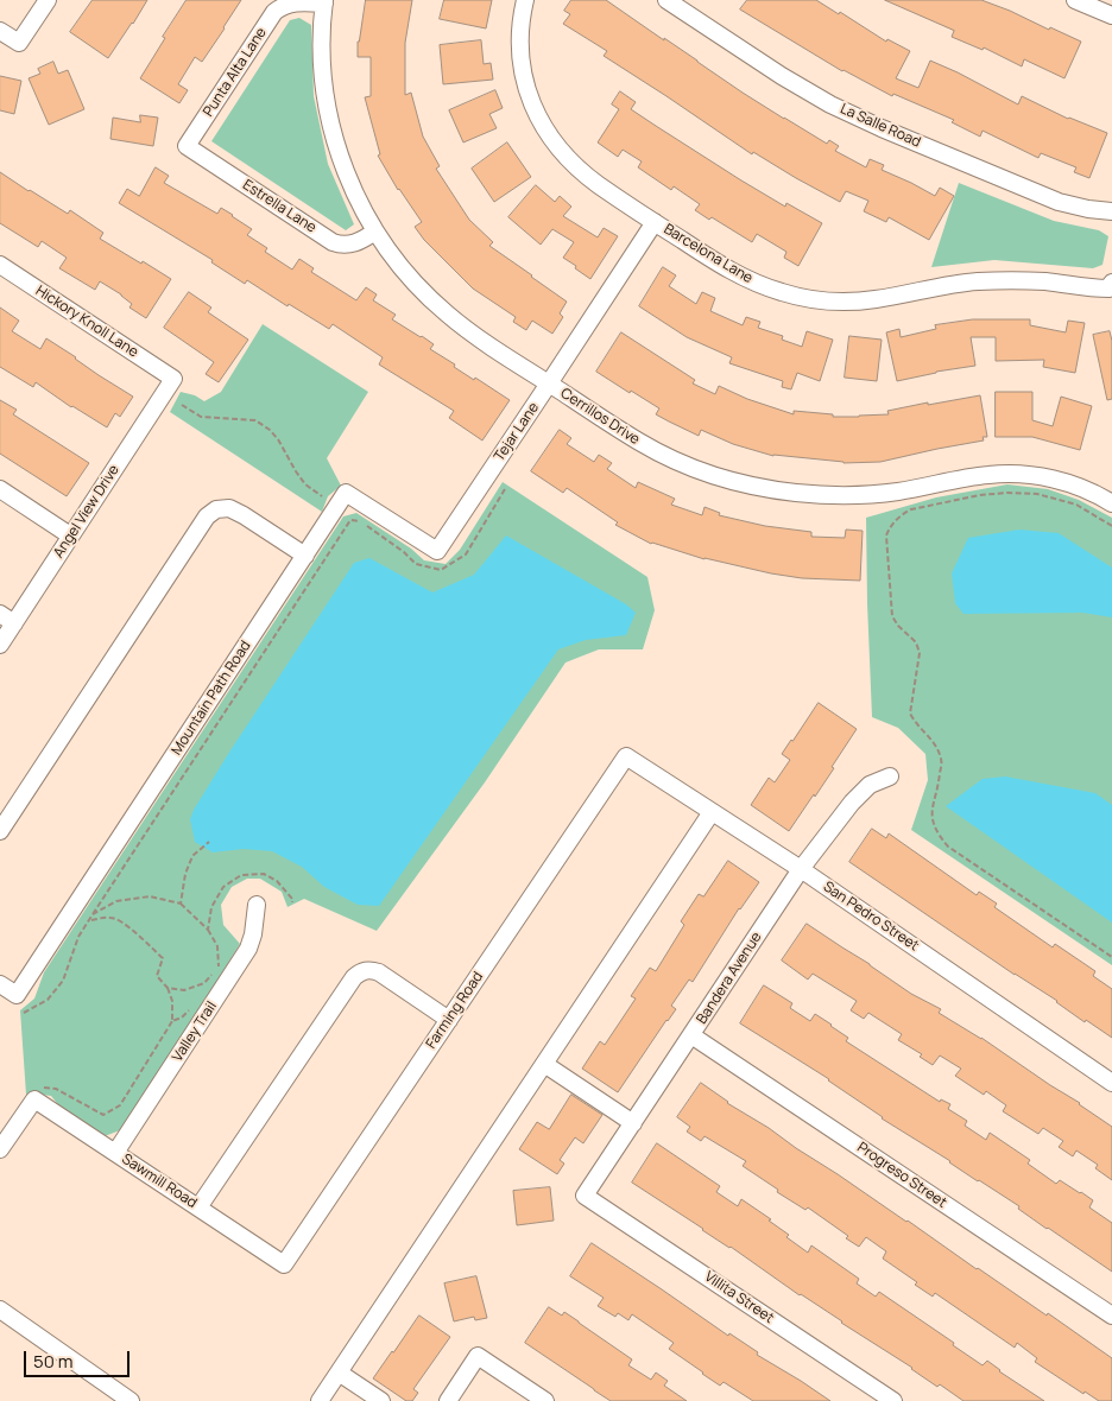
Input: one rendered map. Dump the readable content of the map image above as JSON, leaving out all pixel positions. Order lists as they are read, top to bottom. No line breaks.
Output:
{"streets":{"street":["Punta Alta Lane","La Salle Road","Estrella Lane","Barcelona Lane","Hickory Knoll Lane","Cerrillos Drive","Tejar Lane","Angel View Drive","Mountain Path Road","San Pedro Street","Bandera Avenue","Farming Road","Valley Trail","Progreso Street","Sawmill Road","Villita Street"]},"crossings":[["Punta Alta Lane","Estrella Lane"],["Punta Alta Lane","Cerrillos Drive"],["Estrella Lane","Cerrillos Drive"],["Barcelona Lane","Tejar Lane"],["Hickory Knoll Lane","Angel View Drive"],["Cerrillos Drive","Tejar Lane"],["Tejar Lane","Mountain Path Road"],["San Pedro Street","Bandera Avenue"],["San Pedro Street","Farming Road"],["Bandera Avenue","Progreso Street"],["Bandera Avenue","Villita Street"],["Farming Road","Sawmill Road"],["Valley Trail","Sawmill Road"]],"scale_bar":"50 m"}
